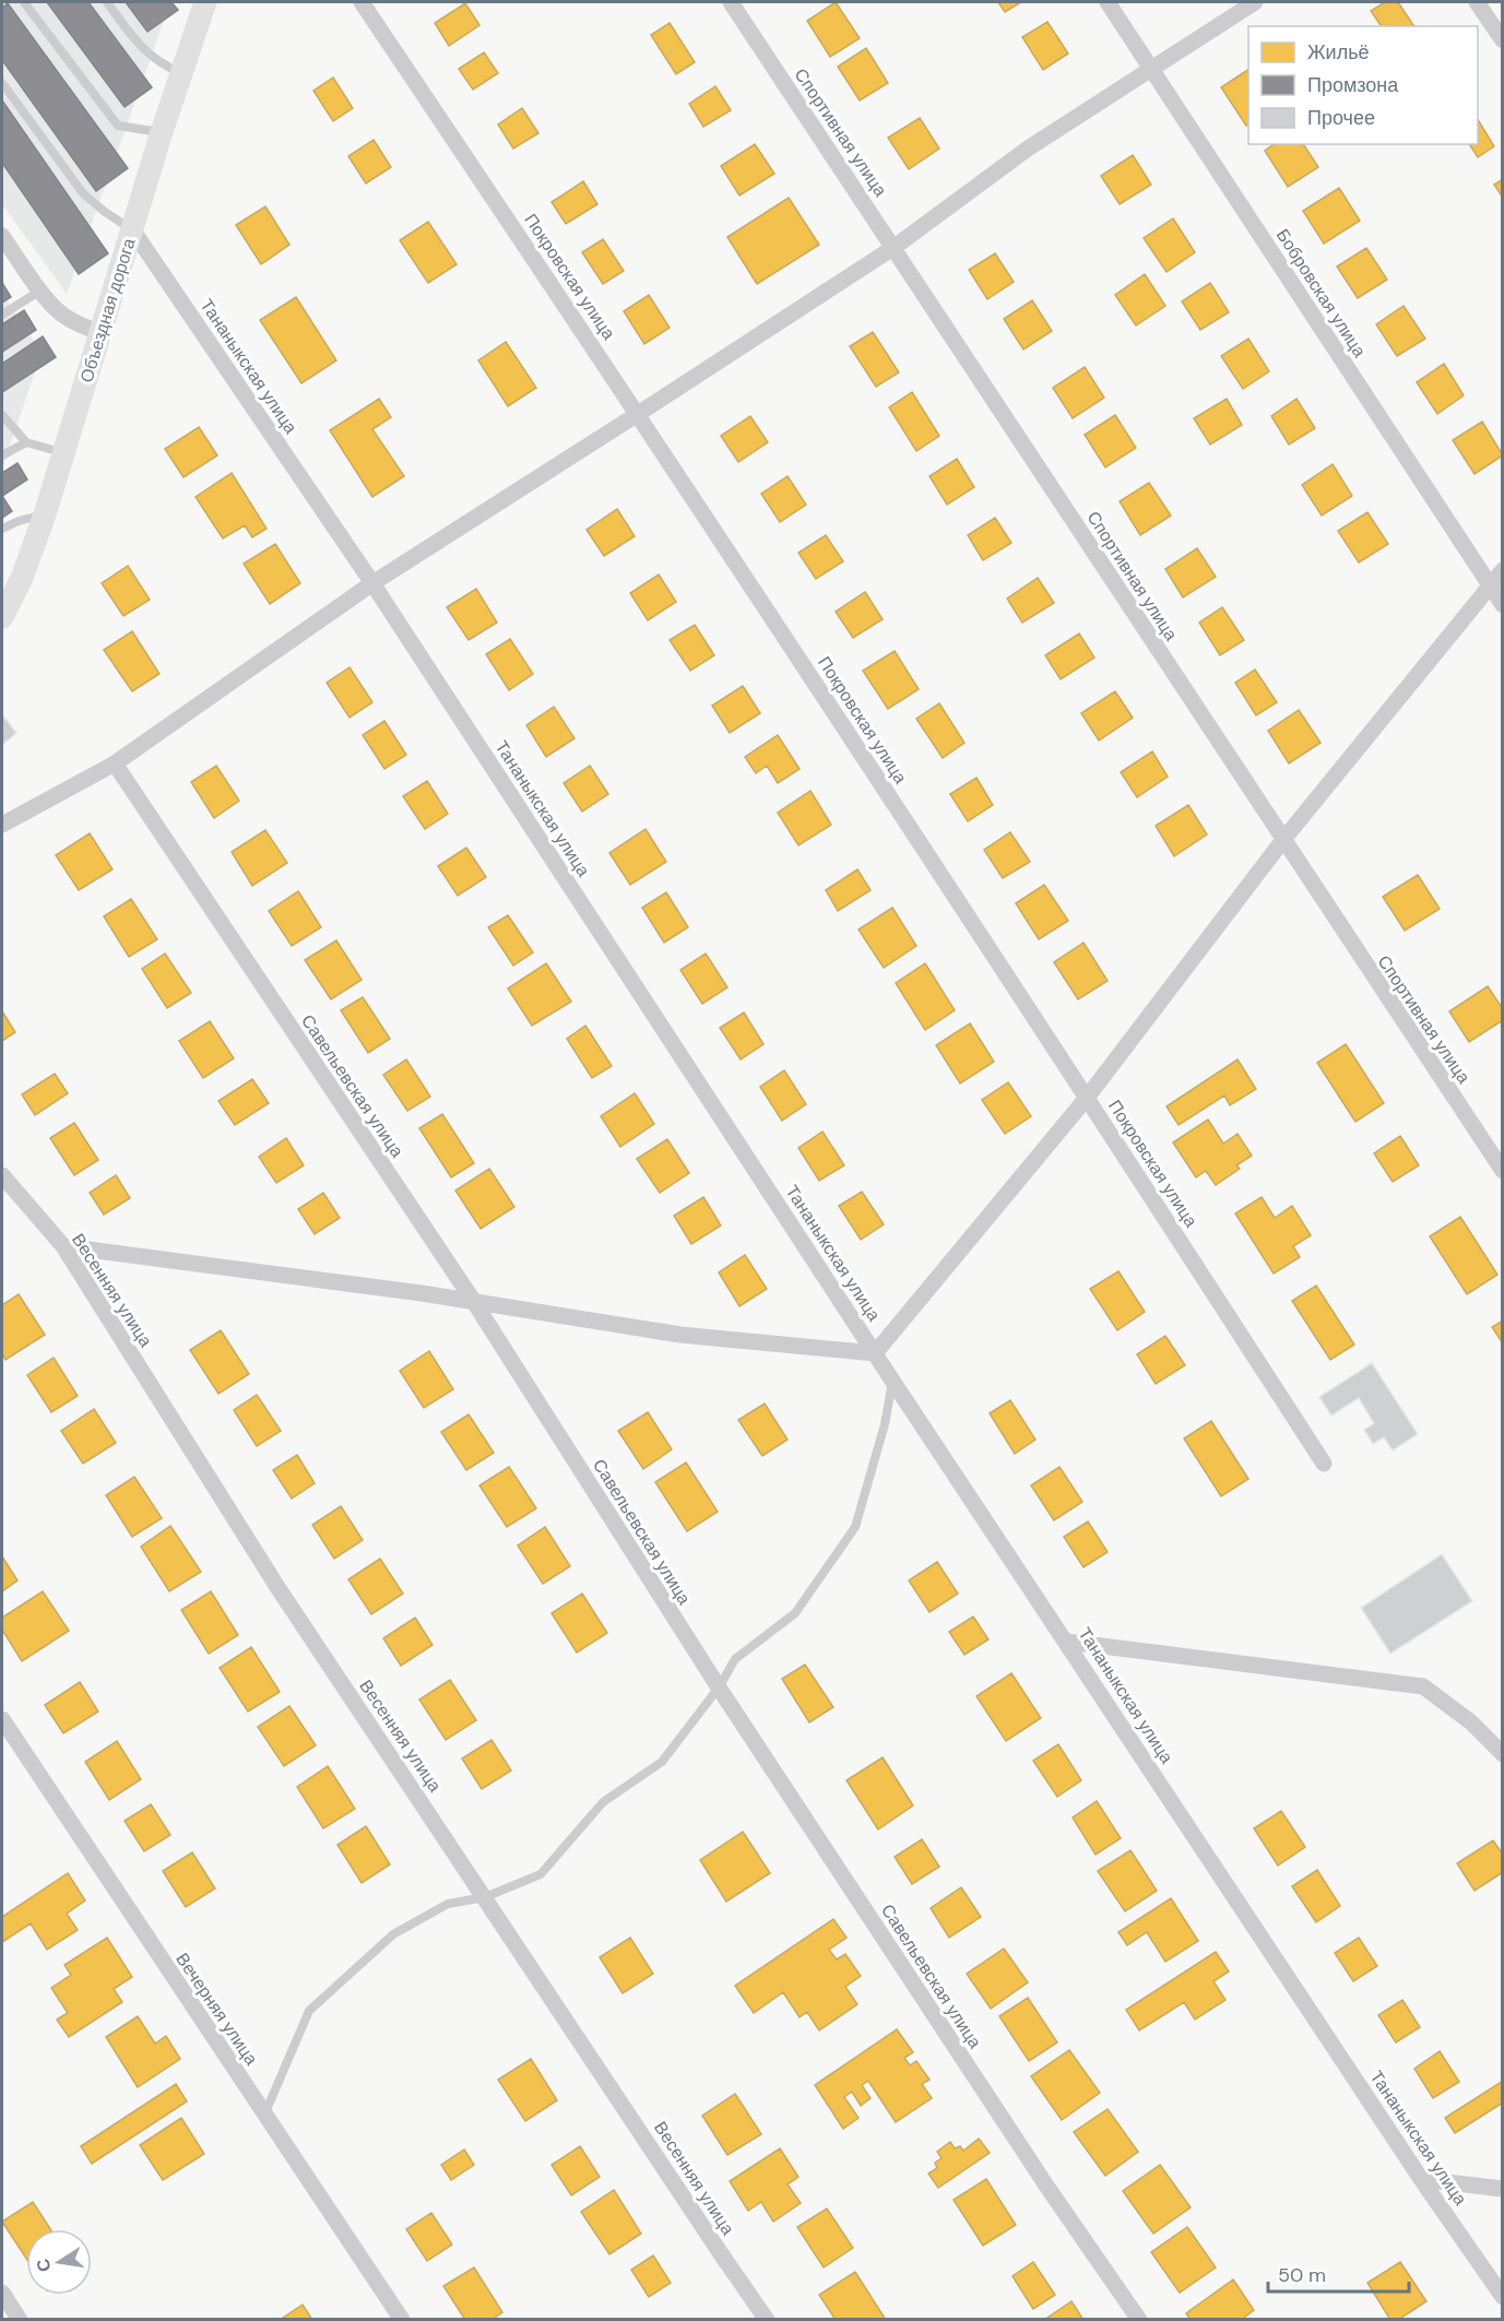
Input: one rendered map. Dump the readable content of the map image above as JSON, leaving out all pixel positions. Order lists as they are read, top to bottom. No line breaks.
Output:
{"streets":{"main road":["Объездная дорога"],"street":["Спортивная улица","Покровская улица","Бобровская улица","Тананыкская улица","Савельевская улица","Весенняя улица","Вечерняя улица"]},"crossings":[["Объездная дорога","Тананыкская улица"]],"legend":["Жильё","Промзона","Прочее"],"scale_bar":"50 m","north":"left"}
